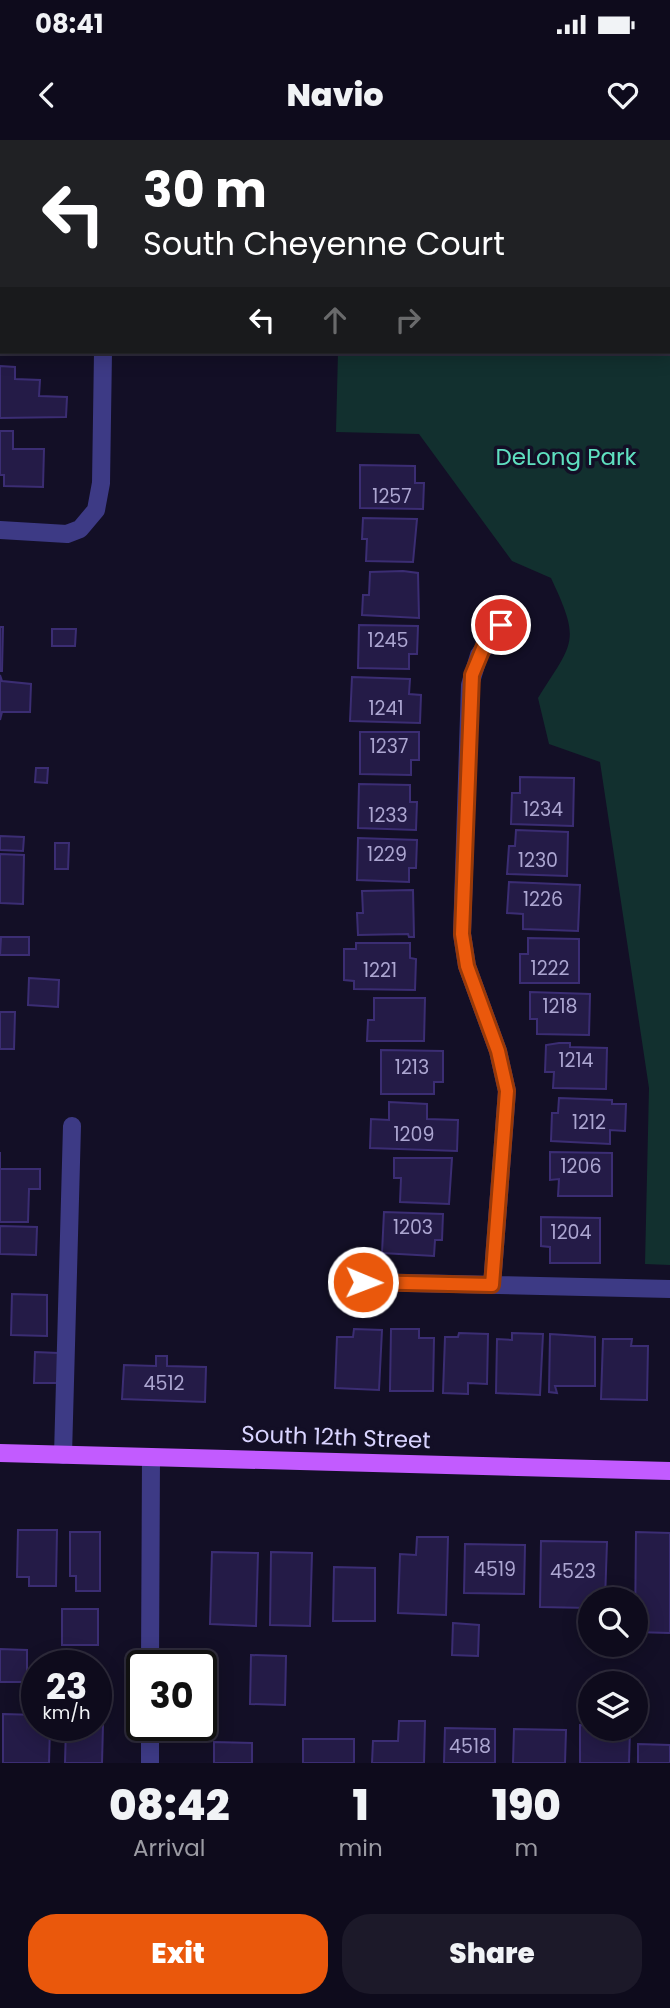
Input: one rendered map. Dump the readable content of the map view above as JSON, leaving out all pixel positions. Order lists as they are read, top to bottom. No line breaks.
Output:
{"streets":{"main road":["South 12th Street"]},"parks":["DeLong Park"],"house_numbers":["1257","1245","1241","1237","1234","1233","1229","1230","1226","1222","1221","1218","1214","1213","1212","1209","1206","1203","1204","4512","4519","4523","4518"],"page":{"status":"08:41","header":"Navio","turn":["30 m","South Cheyenne Court"],"speed":"23 km/h","limit":"30","eta":["08:42","Arrival","1","min","190","m"],"buttons":["Exit","Share"]}}
